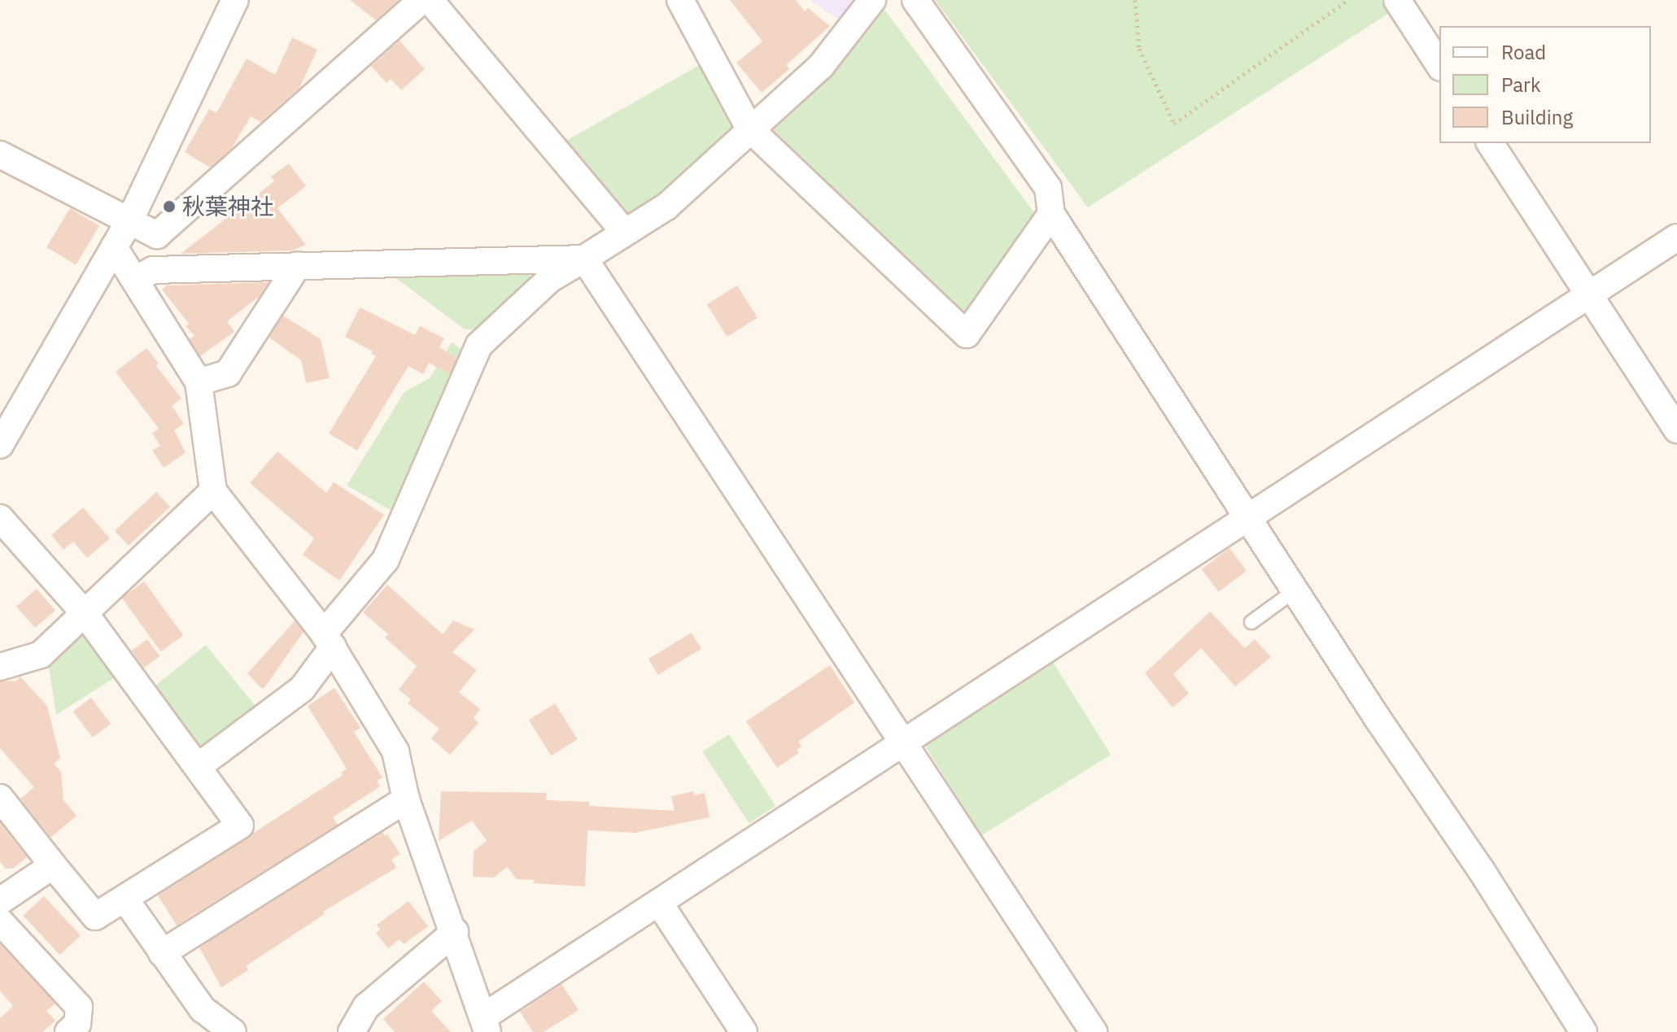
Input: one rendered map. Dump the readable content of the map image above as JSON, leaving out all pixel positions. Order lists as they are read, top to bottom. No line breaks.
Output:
{"places":["秋葉神社"],"legend":["Road","Park","Building"]}
